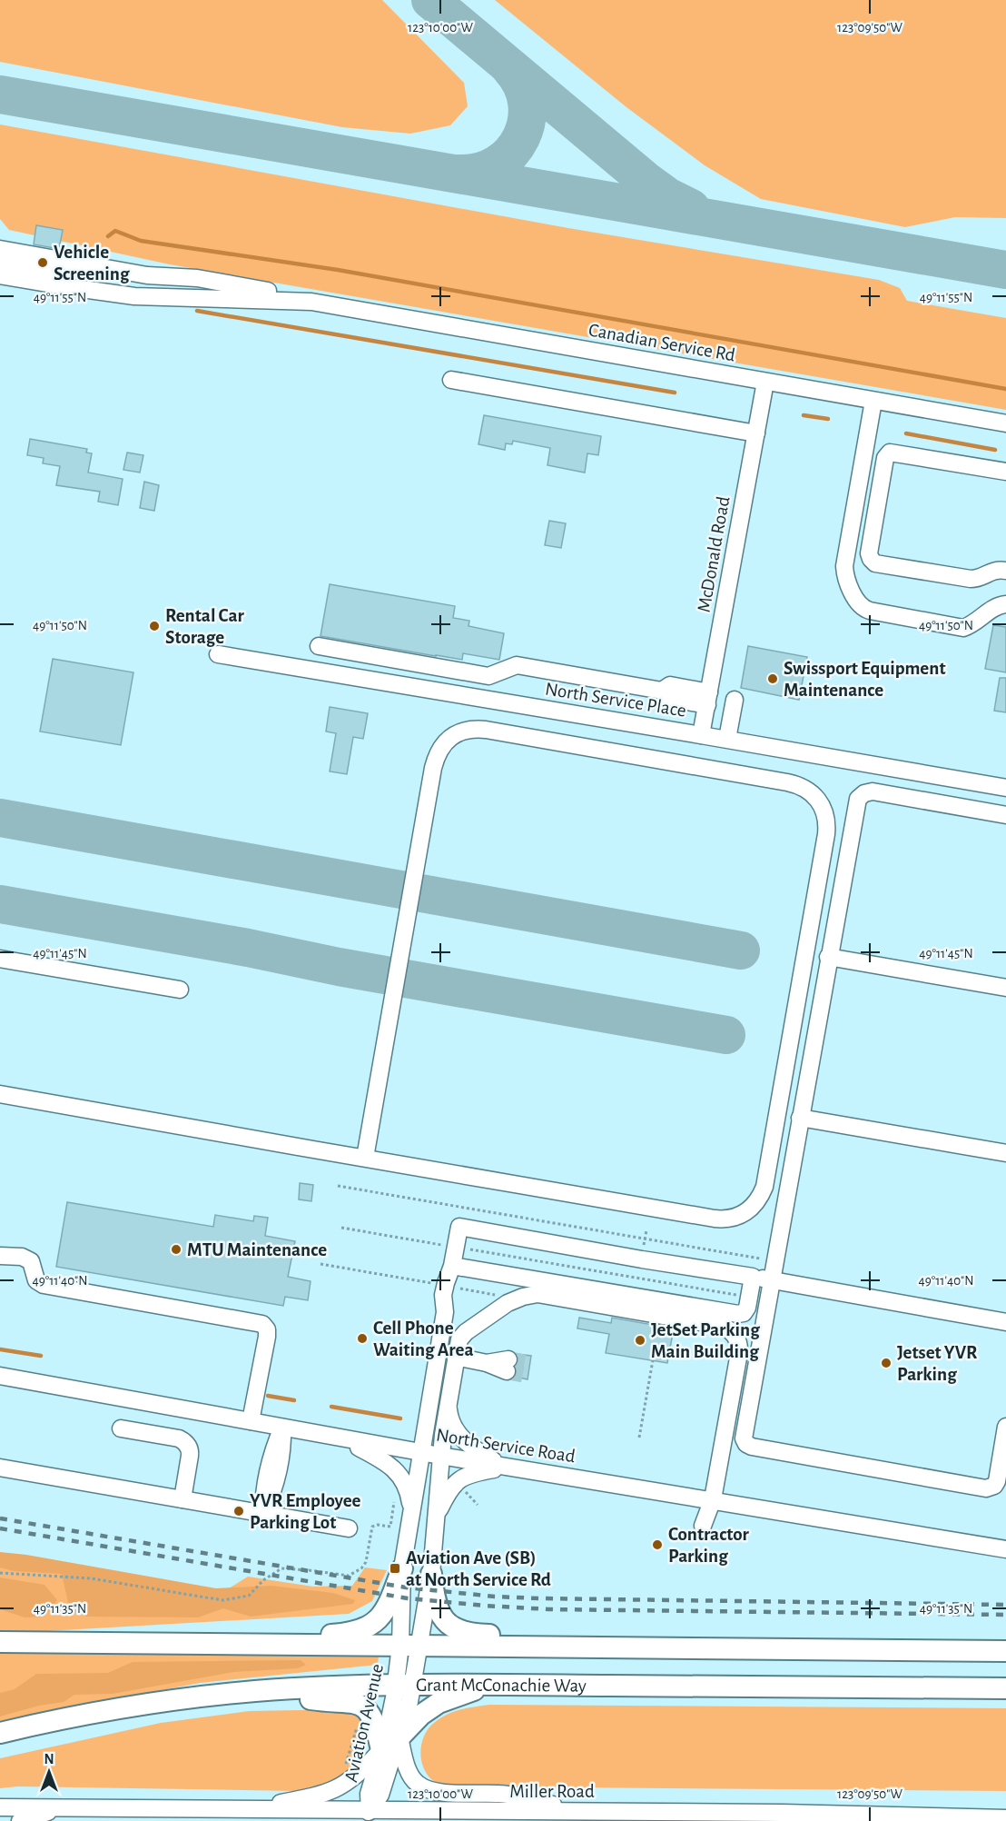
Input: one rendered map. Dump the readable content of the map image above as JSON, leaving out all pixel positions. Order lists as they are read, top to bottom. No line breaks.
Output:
{"streets":{"main road":["Grant McConachie Way"],"street":["Canadian Service Rd","McDonald Road","North Service Place","North Service Road","Aviation Avenue","Miller Road"]},"crossings":[["Canadian Service Rd","McDonald Road"],["McDonald Road","North Service Place"],["North Service Road","Aviation Avenue"],["Grant McConachie Way","Aviation Avenue"],["Aviation Avenue","Miller Road"]],"places":{"other":["Vehicle Screening","Rental Car Storage","Swissport Equipment Maintenance","MTU Maintenance","Cell Phone Waiting Area","JetSet Parking Main Building","Jetset YVR Parking","YVR Employee Parking Lot","Contractor Parking"],"transit":["Aviation Ave (SB) at North Service Rd"]},"north":"top","coordinates":["123°10'00\"W","123°09'50\"W","49°11'55\"N","49°11'50\"N","49°11'45\"N","49°11'40\"N","49°11'35\"N"]}
